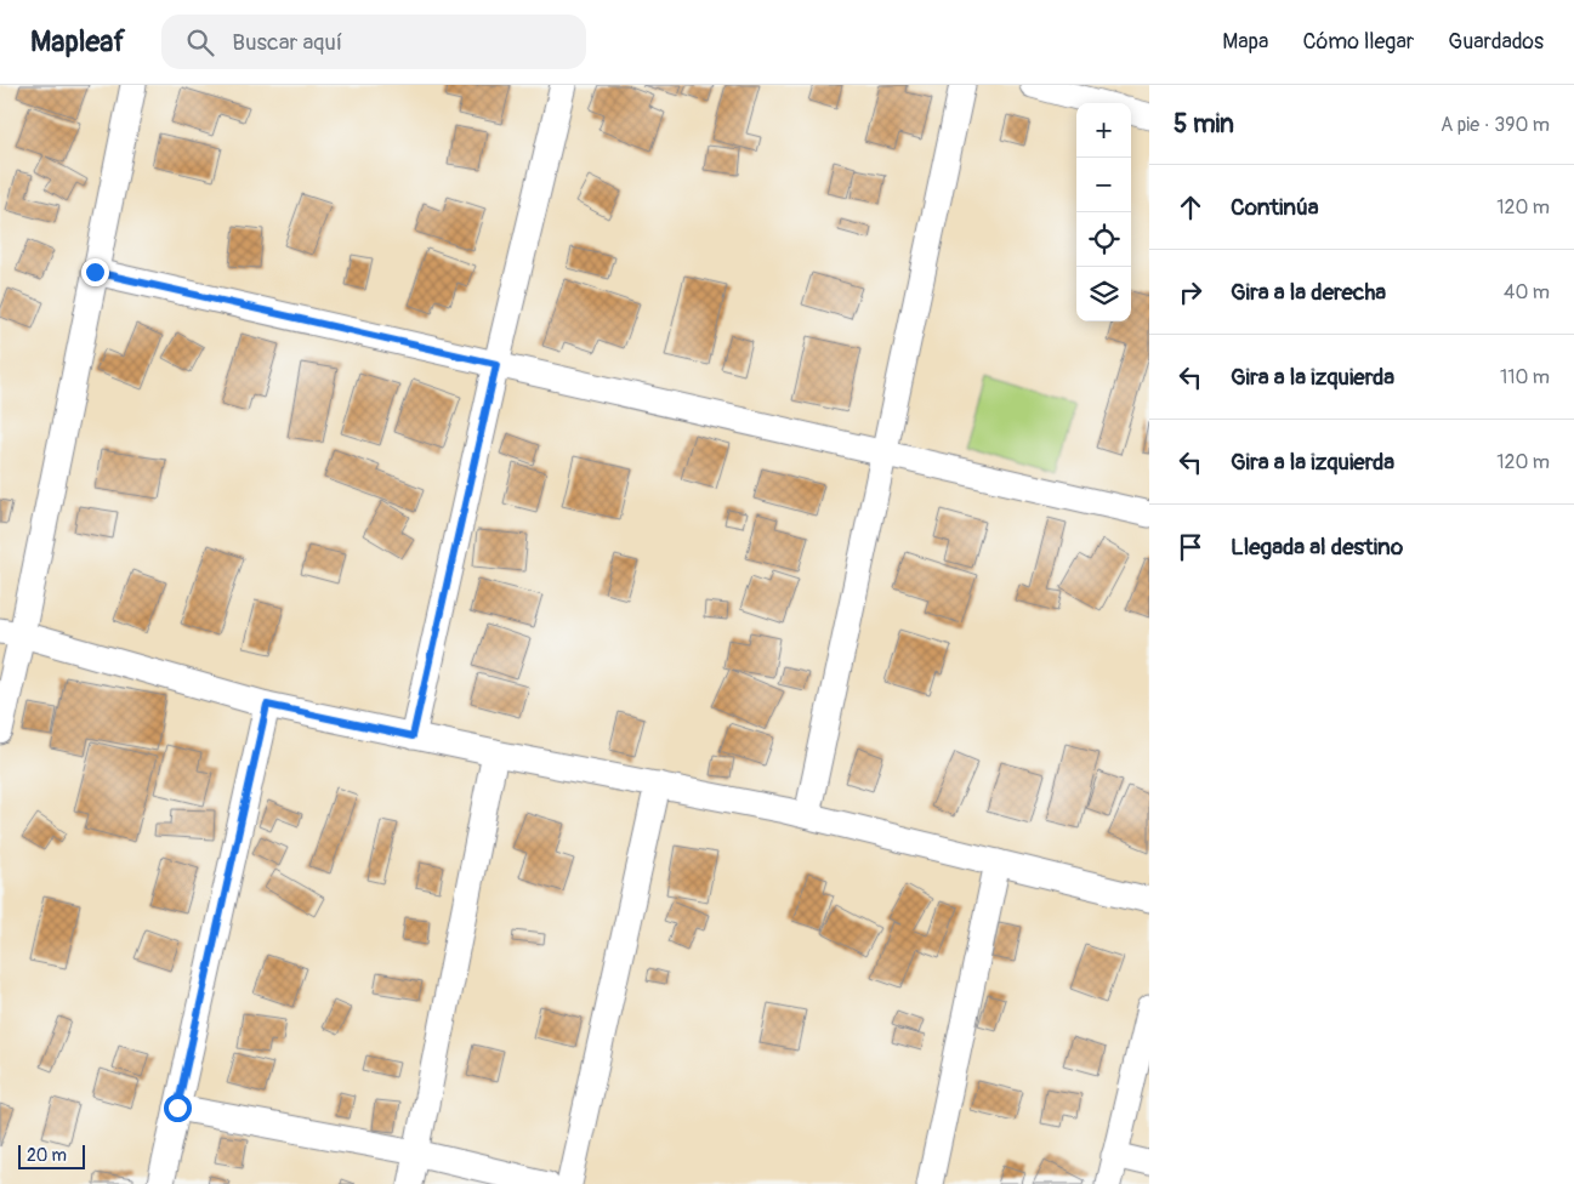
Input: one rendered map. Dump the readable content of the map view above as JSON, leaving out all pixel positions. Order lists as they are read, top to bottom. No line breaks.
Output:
{"scale_bar":"20 m","page":{"header":"Mapleaf","search":"Buscar aquí","nav":["Mapa","Cómo llegar","Guardados"],"heading":["5 min","A pie · 390 m"],"map_buttons":["+","−"],"list":[["Continúa","120 m"],["Gira a la derecha","40 m"],["Gira a la izquierda","110 m"],["Gira a la izquierda","120 m"],"Llegada al destino"],"scale":"20 m"}}
